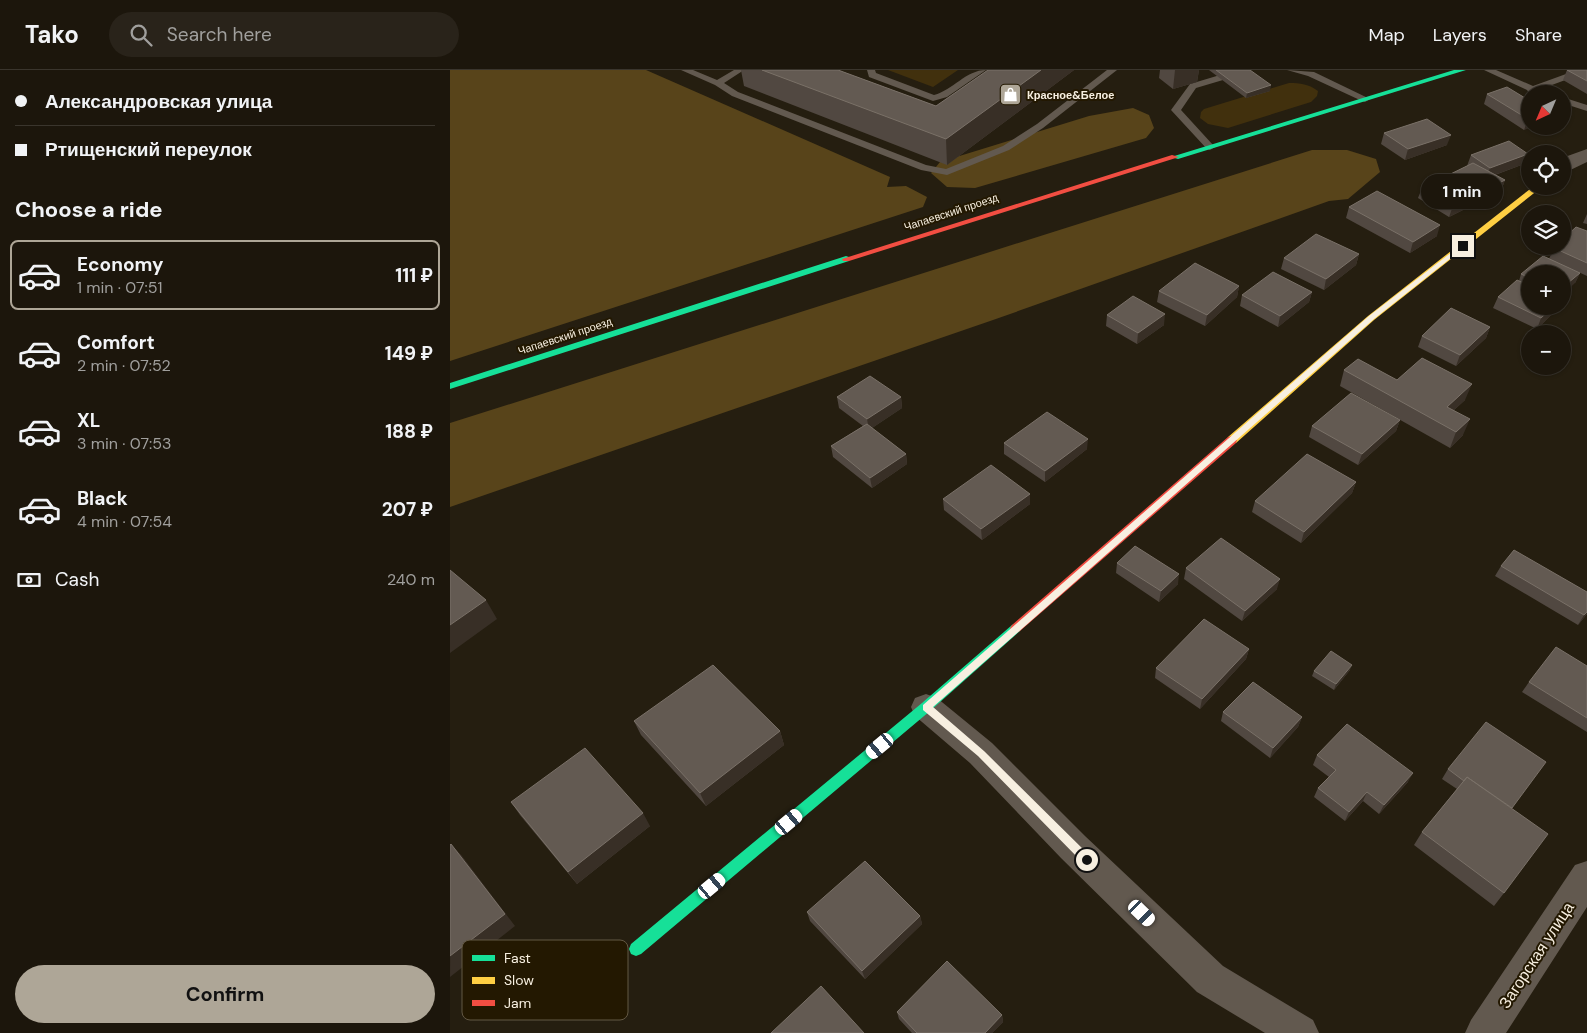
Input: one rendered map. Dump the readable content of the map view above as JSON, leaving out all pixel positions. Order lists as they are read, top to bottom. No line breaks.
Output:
{"streets":{"main road":["Чапаевский проезд"],"street":["Загорская улица"]},"places":{"shop":["Красное&Белое"]},"legend":["Fast","Slow","Jam"],"north":"bottom left","page":{"header":"Tako","search":"Search here","nav":["Map","Layers","Share"],"banner":["Александровская улица","Ртищенский переулок"],"map_buttons":["+","−"],"bubble":"1 min","heading":"Choose a ride","list":[{"name":"Economy","note":"1 min · 07:51","value":"111 ₽"},{"name":"Comfort","note":"2 min · 07:52","value":"149 ₽"},{"name":"XL","note":"3 min · 07:53","value":"188 ₽"},{"name":"Black","note":"4 min · 07:54","value":"207 ₽"}],"pay":["Cash","240 m"],"buttons":"Confirm"}}
